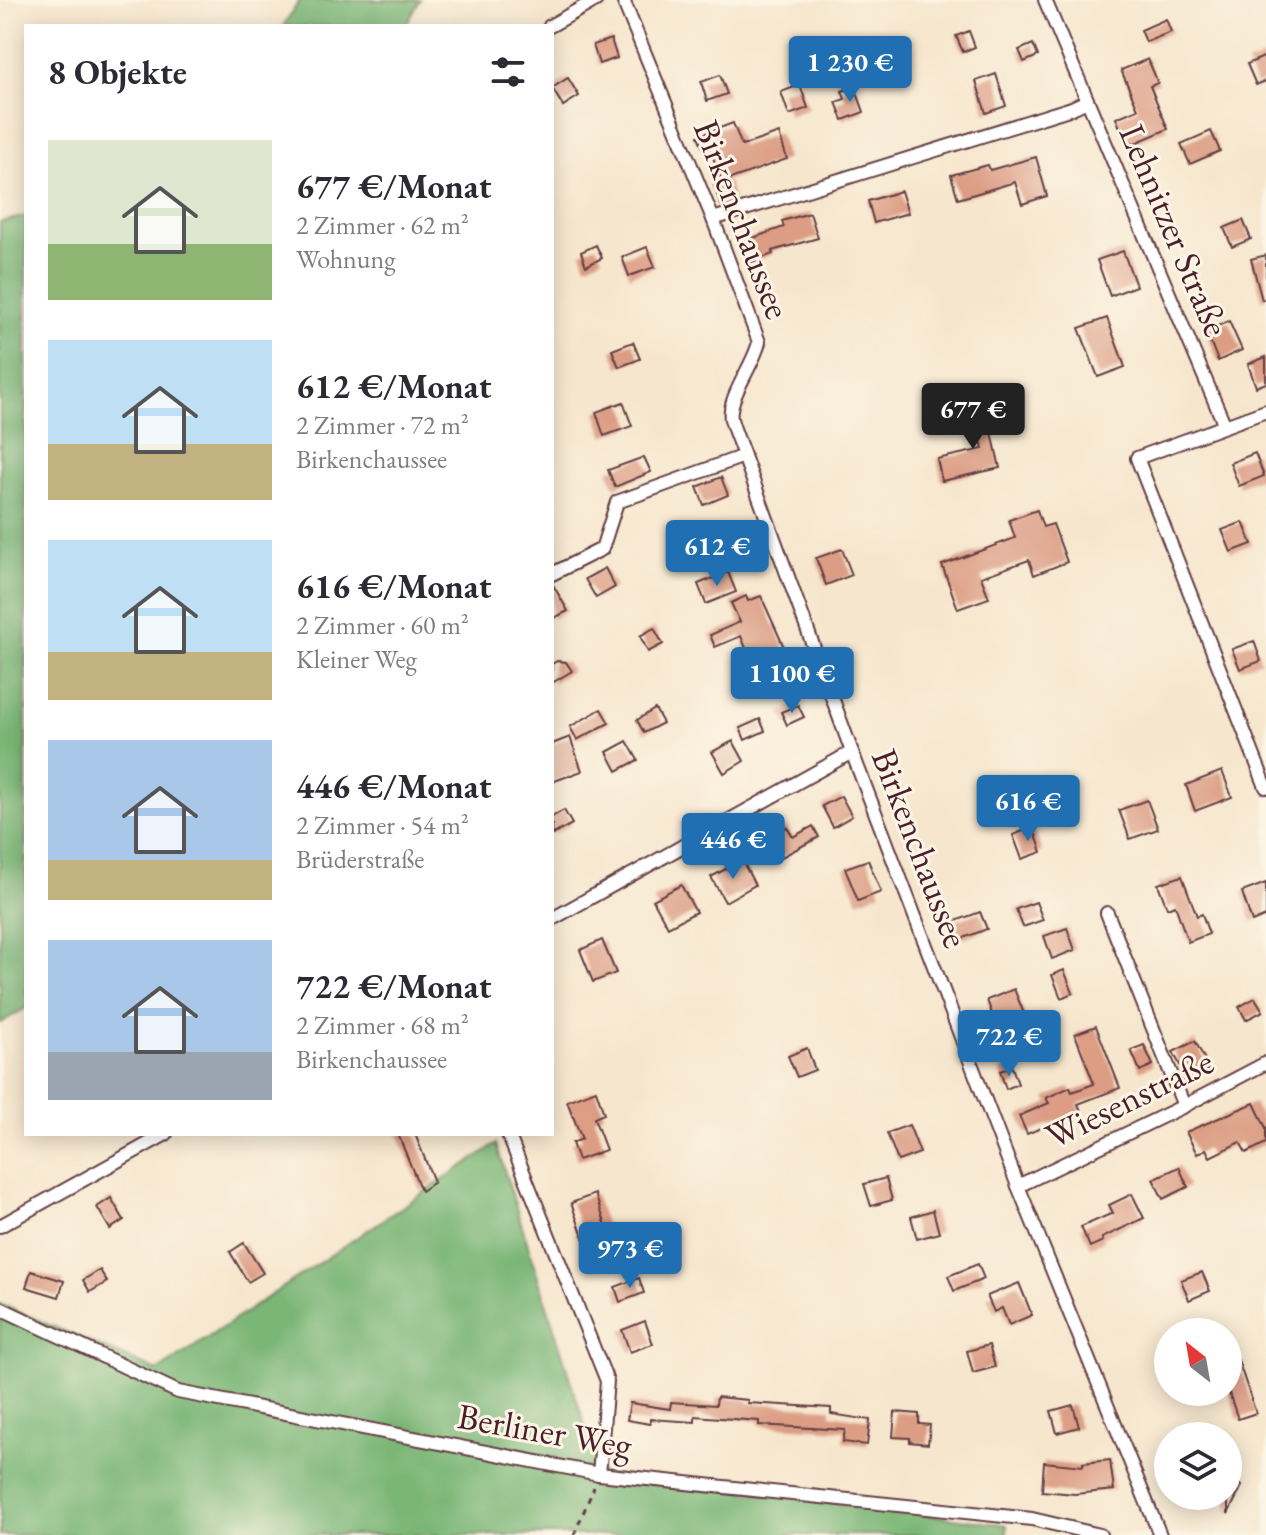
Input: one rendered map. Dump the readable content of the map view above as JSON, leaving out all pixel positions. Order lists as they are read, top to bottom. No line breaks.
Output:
{"streets":{"street":["Birkenchaussee","Lehnitzer Straße","Wiesenstraße","Berliner Weg"]},"crossings":[["Birkenchaussee","Wiesenstraße"]],"north":"top left","page":{"heading":"8 Objekte","price":["1 230 €","677 €","612 €","1 100 €","616 €","446 €","722 €","973 €"],"list":[{"name":"677 €/Monat","note":"2 Zimmer · 62 m² · Wohnung"},{"name":"612 €/Monat","note":"2 Zimmer · 72 m² · Birkenchaussee"},{"name":"616 €/Monat","note":"2 Zimmer · 60 m² · Kleiner Weg"},{"name":"446 €/Monat","note":"2 Zimmer · 54 m² · Brüderstraße"},{"name":"722 €/Monat","note":"2 Zimmer · 68 m² · Birkenchaussee"}]}}
